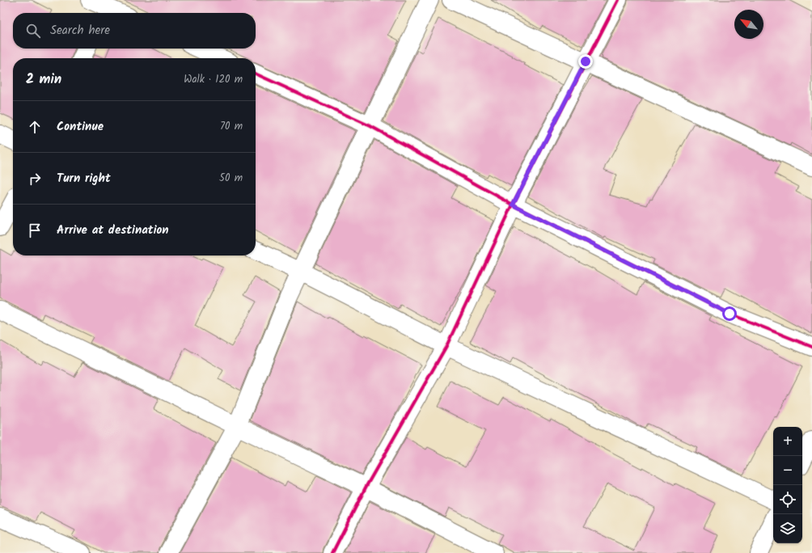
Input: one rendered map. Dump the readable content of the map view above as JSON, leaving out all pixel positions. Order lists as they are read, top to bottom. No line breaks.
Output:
{"north":"top left","page":{"search":"Search here","heading":["2 min","Walk · 120 m"],"list":[["Continue","70 m"],["Turn right","50 m"],"Arrive at destination"],"map_buttons":["+","−"]}}
